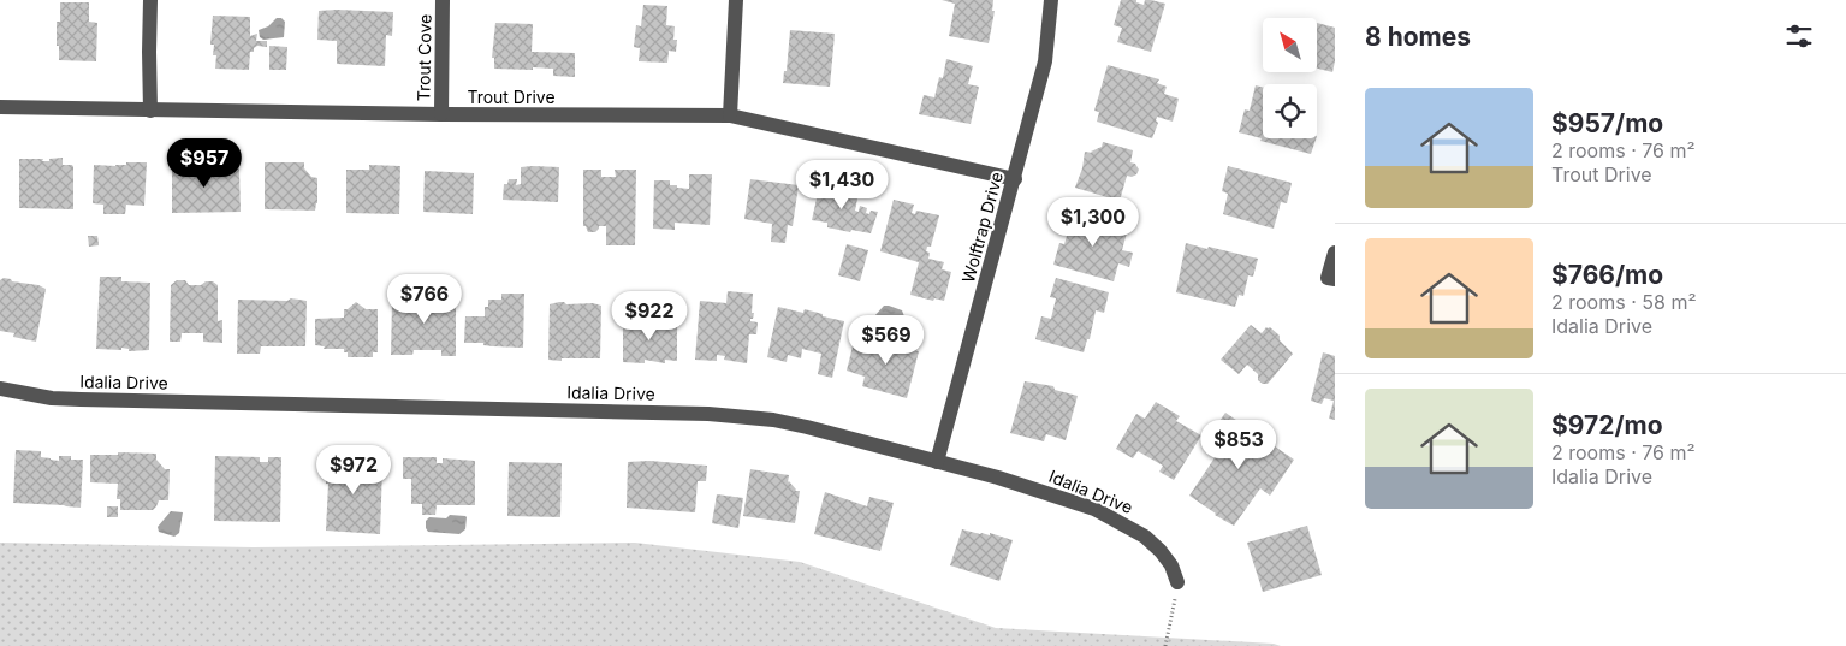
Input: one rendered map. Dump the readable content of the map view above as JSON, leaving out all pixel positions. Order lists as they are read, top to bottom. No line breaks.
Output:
{"streets":{"street":["Trout Cove","Trout Drive","Wolftrap Drive","Idalia Drive"]},"crossings":[["Trout Cove","Trout Drive"],["Trout Drive","Wolftrap Drive"],["Wolftrap Drive","Idalia Drive"]],"north":"top left","page":{"heading":"8 homes","list":[{"name":"$957/mo","note":"2 rooms · 76 m² · Trout Drive"},{"name":"$766/mo","note":"2 rooms · 58 m² · Idalia Drive"},{"name":"$972/mo","note":"2 rooms · 76 m² · Idalia Drive"}],"price":["$957","$1,430","$1,300","$766","$922","$569","$853","$972"]}}
